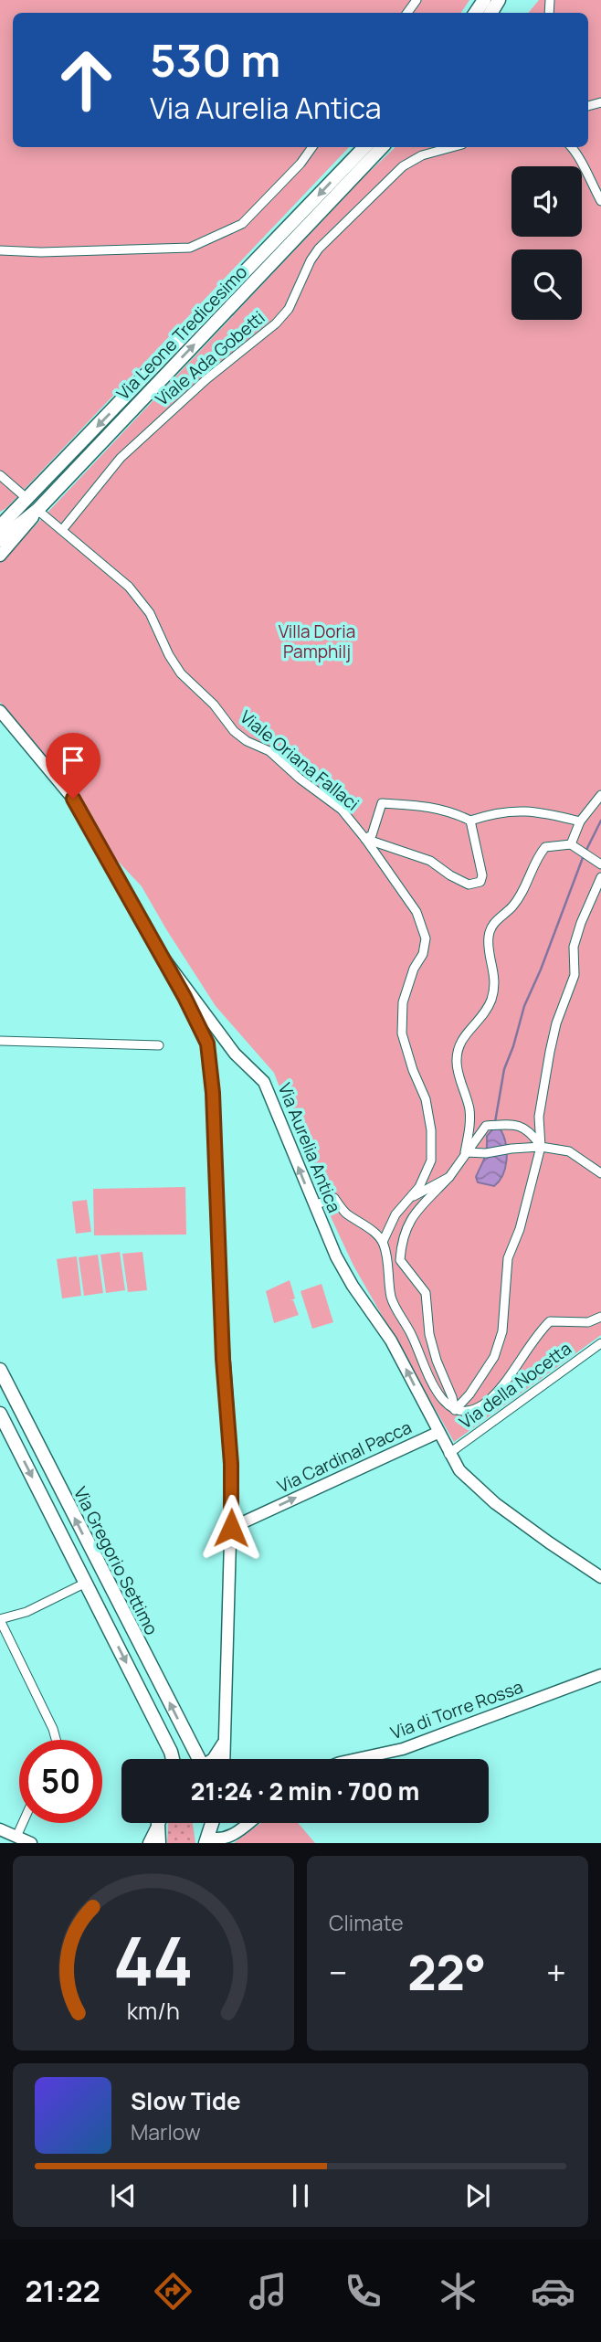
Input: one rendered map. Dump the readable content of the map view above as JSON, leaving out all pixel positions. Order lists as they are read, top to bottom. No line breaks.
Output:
{"streets":{"main road":["Via Leone Tredicesimo","Via Aurelia Antica","Via Cardinal Pacca","Via Gregorio Settimo","Via di Torre Rossa"],"street":["Viale Ada Gobetti","Viale Oriana Fallaci","Via della Nocetta"]},"crossings":[["Via Leone Tredicesimo","Viale Oriana Fallaci"],["Viale Ada Gobetti","Viale Oriana Fallaci"],["Via Aurelia Antica","Via della Nocetta"],["Via Aurelia Antica","Via Cardinal Pacca"]],"one_way":["Via Cardinal Pacca"],"parks":["Villa Doria Pamphilj"],"page":{"turn":["530 m","Via Aurelia Antica"],"limit":"50","trip":"21:24 · 2 min · 700 m","tile":"Climate","heat":["−","22°","+"],"song":["Slow Tide","Marlow"],"tabs":"21:22","gauge":["44","km/h"]}}
